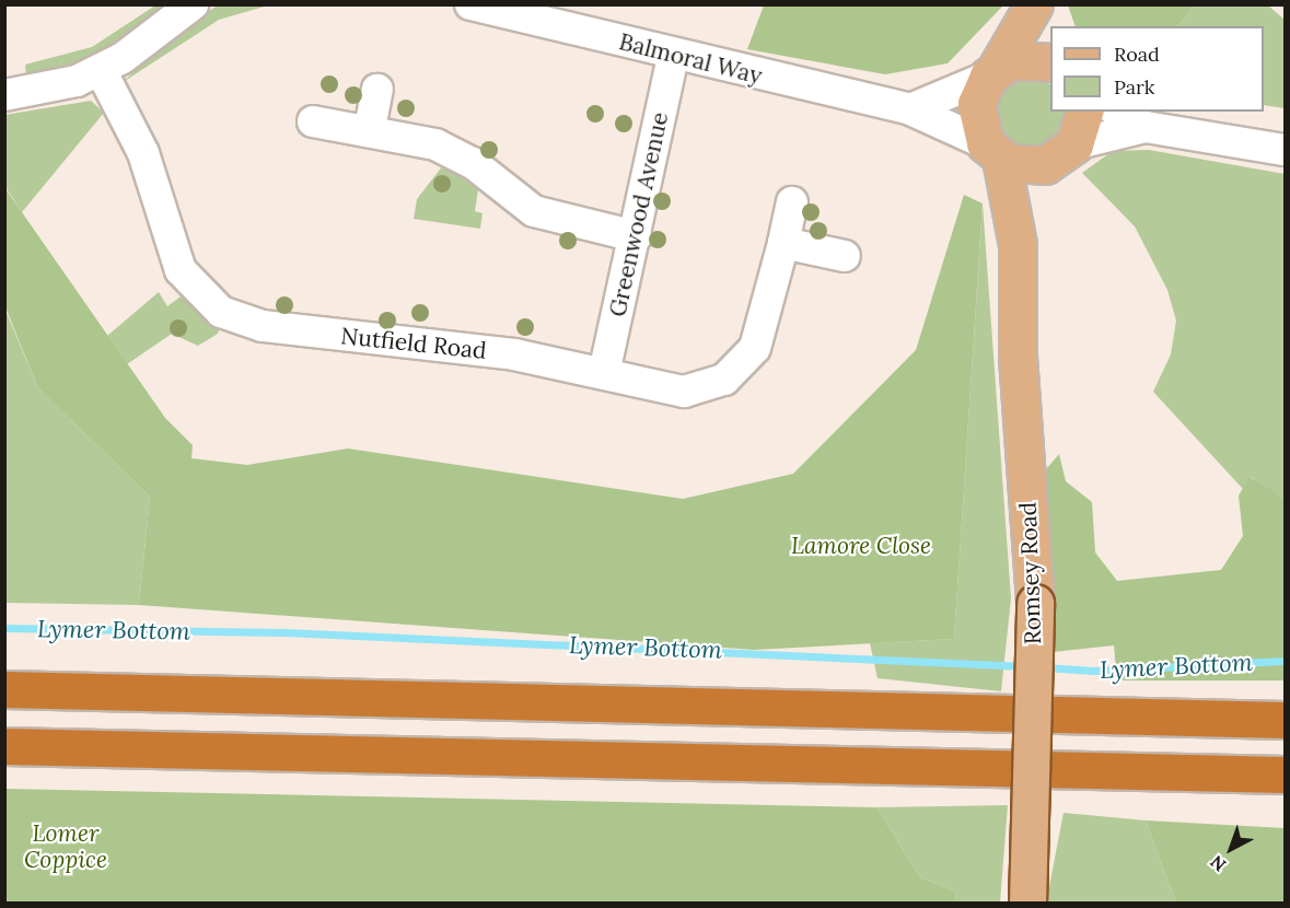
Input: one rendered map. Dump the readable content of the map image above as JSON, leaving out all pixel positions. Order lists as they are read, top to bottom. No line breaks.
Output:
{"streets":{"main road":["Romsey Road"],"street":["Balmoral Way","Greenwood Avenue","Nutfield Road"]},"crossings":[["Balmoral Way","Greenwood Avenue"],["Balmoral Way","Romsey Road"],["Greenwood Avenue","Nutfield Road"]],"water":["Lymer Bottom"],"parks":["Lamore Close","Lomer Coppice"],"legend":["Road","Park"],"north":"bottom left"}
